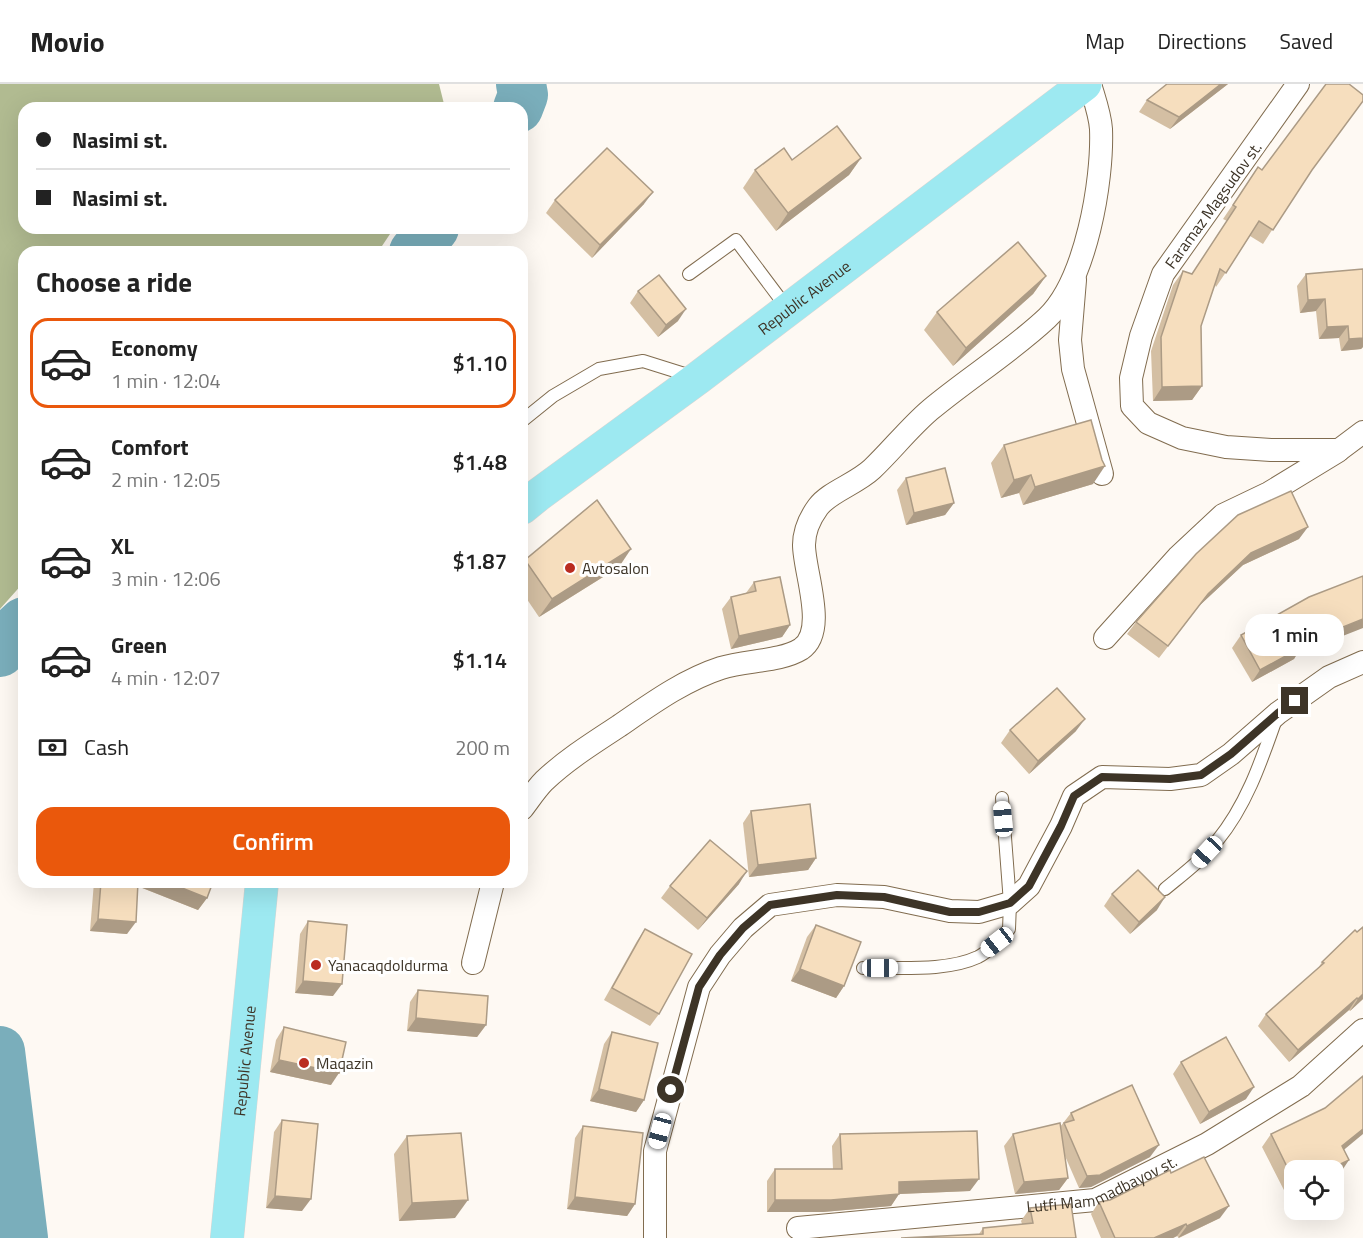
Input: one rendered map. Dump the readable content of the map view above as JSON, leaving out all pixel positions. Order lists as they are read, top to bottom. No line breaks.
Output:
{"streets":{"main road":["Republic Avenue"],"street":["Faramaz Magsudov st.","Lutfi Mammadbayov st."]},"places":["Avtosalon","Yanacaqdoldurma","Maqazin"],"page":{"header":"Movio","nav":["Map","Directions","Saved"],"banner":["Nasimi st.","Nasimi st."],"heading":"Choose a ride","list":[{"name":"Economy","note":"1 min · 12:04","value":"$1.10"},{"name":"Comfort","note":"2 min · 12:05","value":"$1.48"},{"name":"XL","note":"3 min · 12:06","value":"$1.87"},{"name":"Green","note":"4 min · 12:07","value":"$1.14"}],"bubble":"1 min","pay":["Cash","200 m"],"buttons":"Confirm"}}
